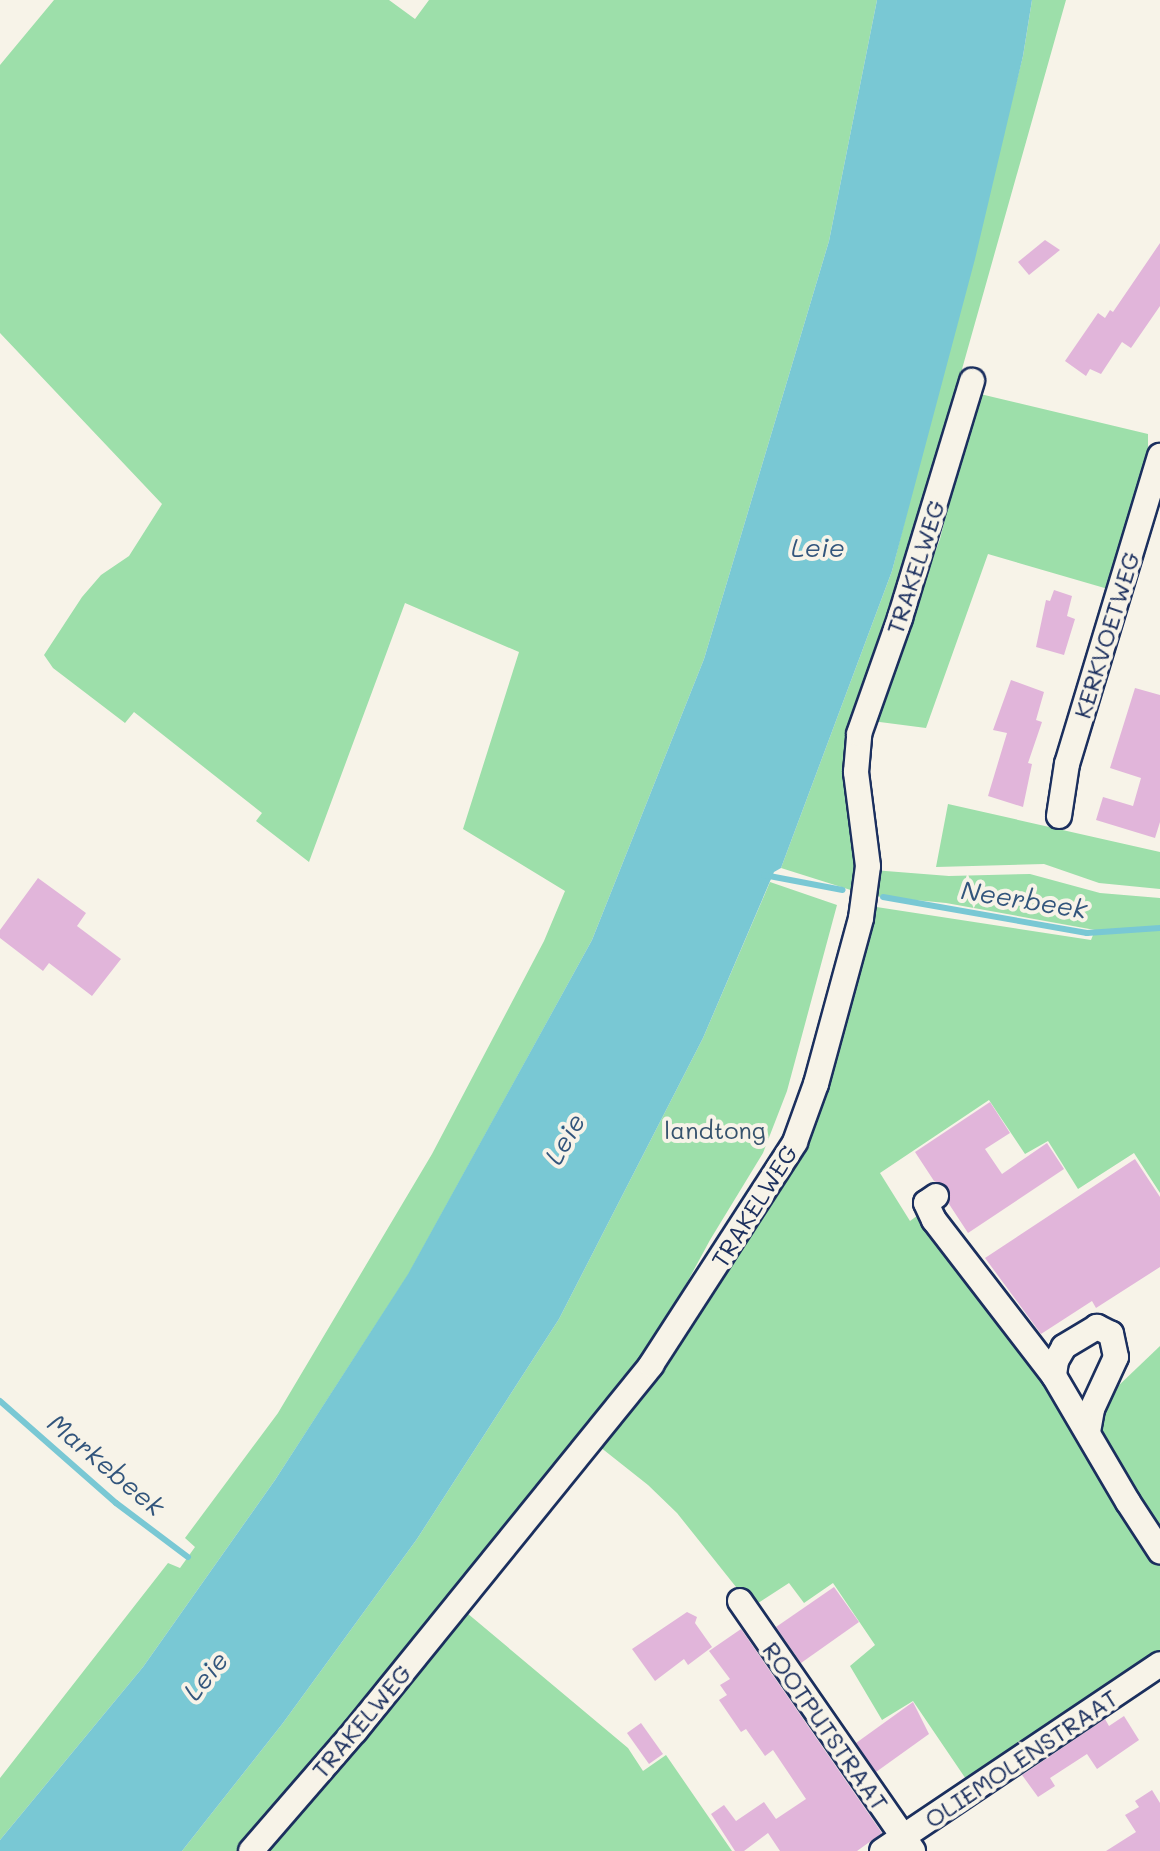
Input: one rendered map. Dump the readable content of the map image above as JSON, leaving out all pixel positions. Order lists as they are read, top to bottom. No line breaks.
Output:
{"streets":{"street":["TRAKELWEG","KERKVOETWEG","ROOTPUTSTRAAT","OLIEMOLENSTRAAT"]},"crossings":[["ROOTPUTSTRAAT","OLIEMOLENSTRAAT"]],"water":["Leie","Neerbeek","Markebeek"],"parks":["landtong"]}
